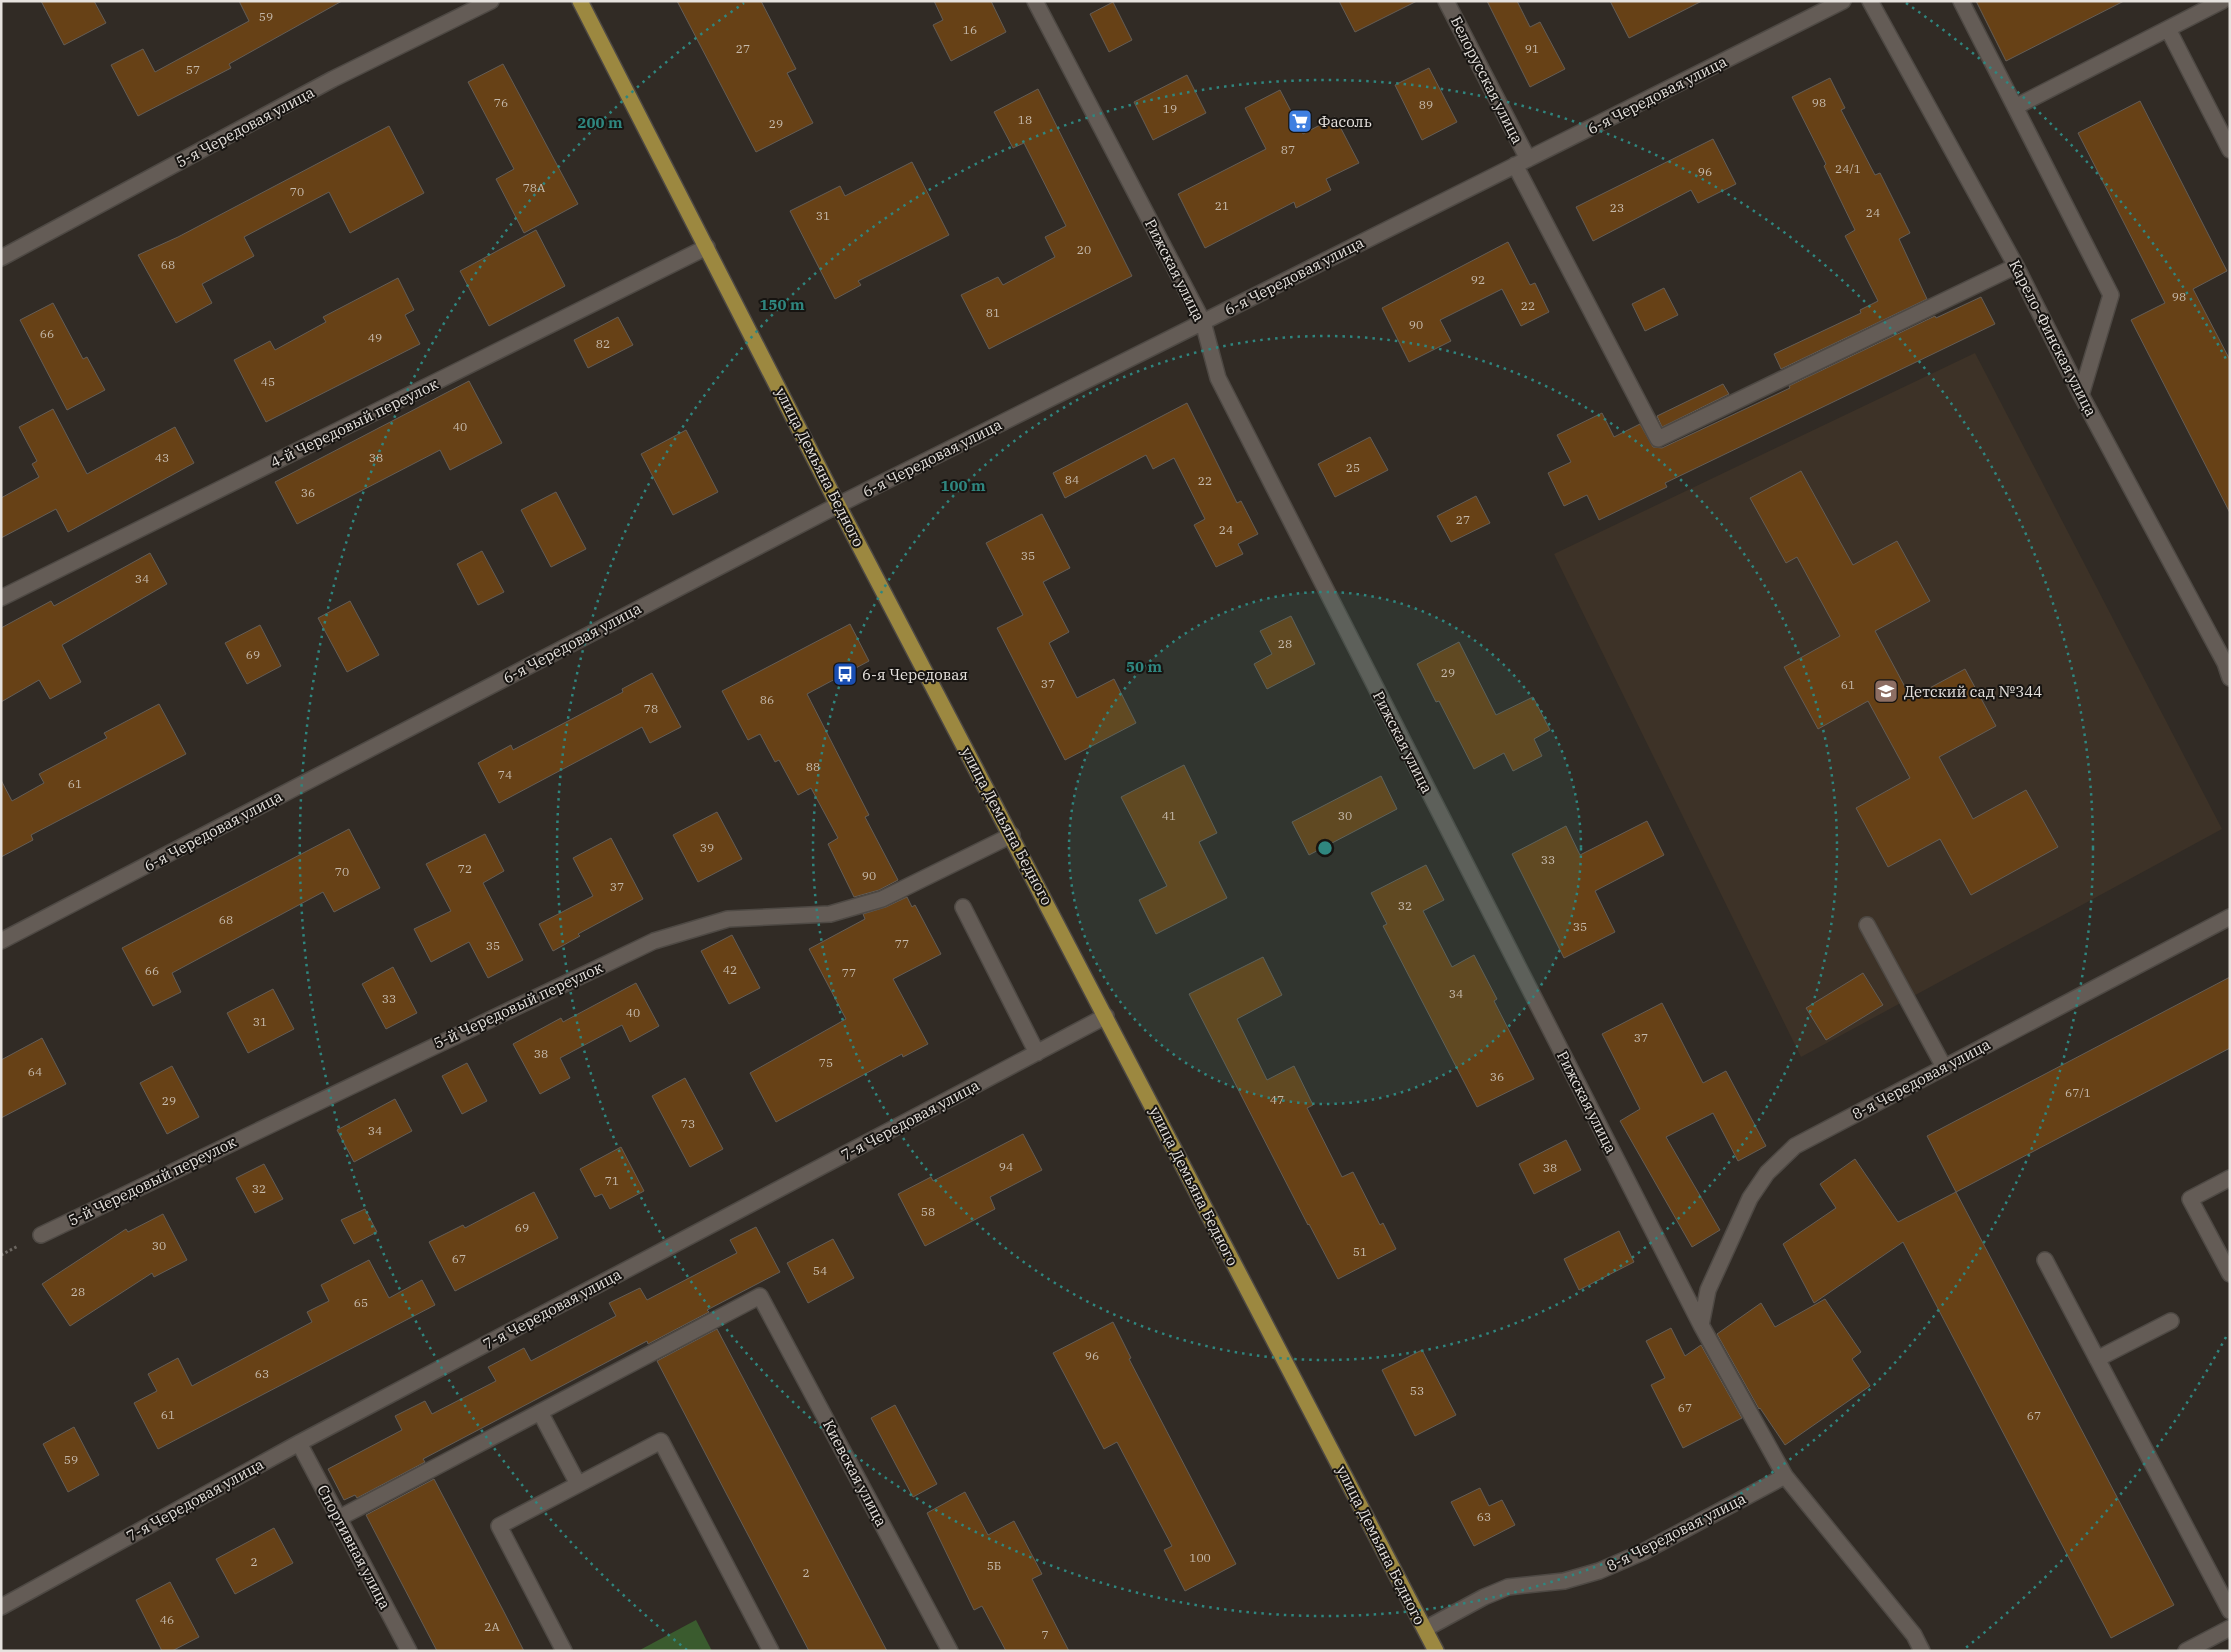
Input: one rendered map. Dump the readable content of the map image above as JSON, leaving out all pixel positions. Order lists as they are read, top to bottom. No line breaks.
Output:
{"streets":{"main road":["улица Демьяна Бедного"],"street":["Белорусская улица","6-я Чередовая улица","5-я Чередовая улица","Рижская улица","Карело-Финская улица","4-й Чередовый переулок","5-й Чередовый переулок","8-я Чередовая улица","7-я Чередовая улица","Киевская улица","Спортивная улица"]},"crossings":[["Белорусская улица","6-я Чередовая улица"],["Белорусская улица","Карело-Финская улица"],["6-я Чередовая улица","Рижская улица"],["6-я Чередовая улица","улица Демьяна Бедного"],["Рижская улица","8-я Чередовая улица"],["4-й Чередовый переулок","улица Демьяна Бедного"],["улица Демьяна Бедного","5-й Чередовый переулок"],["улица Демьяна Бедного","8-я Чередовая улица"],["улица Демьяна Бедного","7-я Чередовая улица"],["7-я Чередовая улица","Спортивная улица"]],"places":{"supermarket":["Фасоль"],"bus stop":["6-я Чередовая"],"school or university":["Детский сад №344"]},"house_numbers":["59","16","27","91","57","76","98","89","19","18","29","87","24/1","96","78А","70","21","23","24","31","20","68","92","98","22","81","90","66","49","82","45","40","43","38","25","84","22","36","27","24","35","34","28","69","29","37","61","86","78","88","74","61","41","30","39","33","72","70","90","37","32","68","35","77","35","42","66","77","34","33","40","31","37","38","75","64","36","67/1","47","29","73","34","94","38","71","32","58","69","30","51","67","54","28","65","96","63","53","67","61","67","59","63","100","2","5Б","2","46","2А","7"],"rings":["200 m","150 m","100 m","50 m"]}
